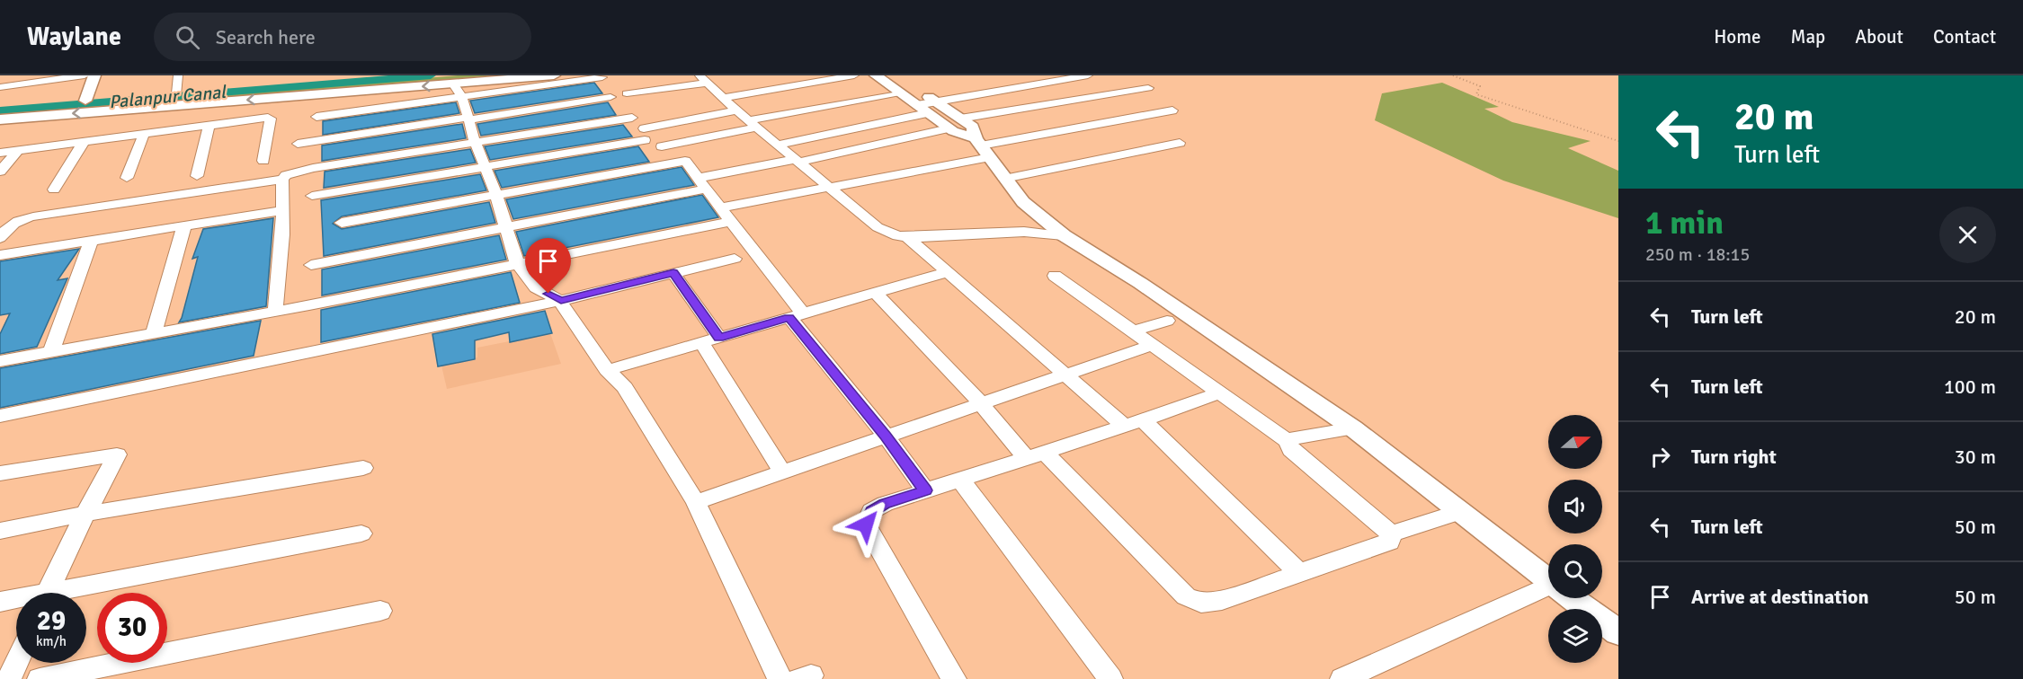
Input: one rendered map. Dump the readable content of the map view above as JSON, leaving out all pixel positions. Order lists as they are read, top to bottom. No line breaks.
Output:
{"water":["Palanpur Canal"],"north":"right","page":{"header":"Waylane","search":"Search here","nav":["Home","Map","About","Contact"],"turn":["20 m","Turn left"],"heading":["1 min","250 m · 18:15"],"list":[{"name":"Turn left","value":"20 m"},{"name":"Turn left","value":"100 m"},{"name":"Turn right","value":"30 m"},{"name":"Turn left","value":"50 m"},{"name":"Arrive at destination","value":"50 m"}],"speed":"29 km/h","limit":"30"}}
